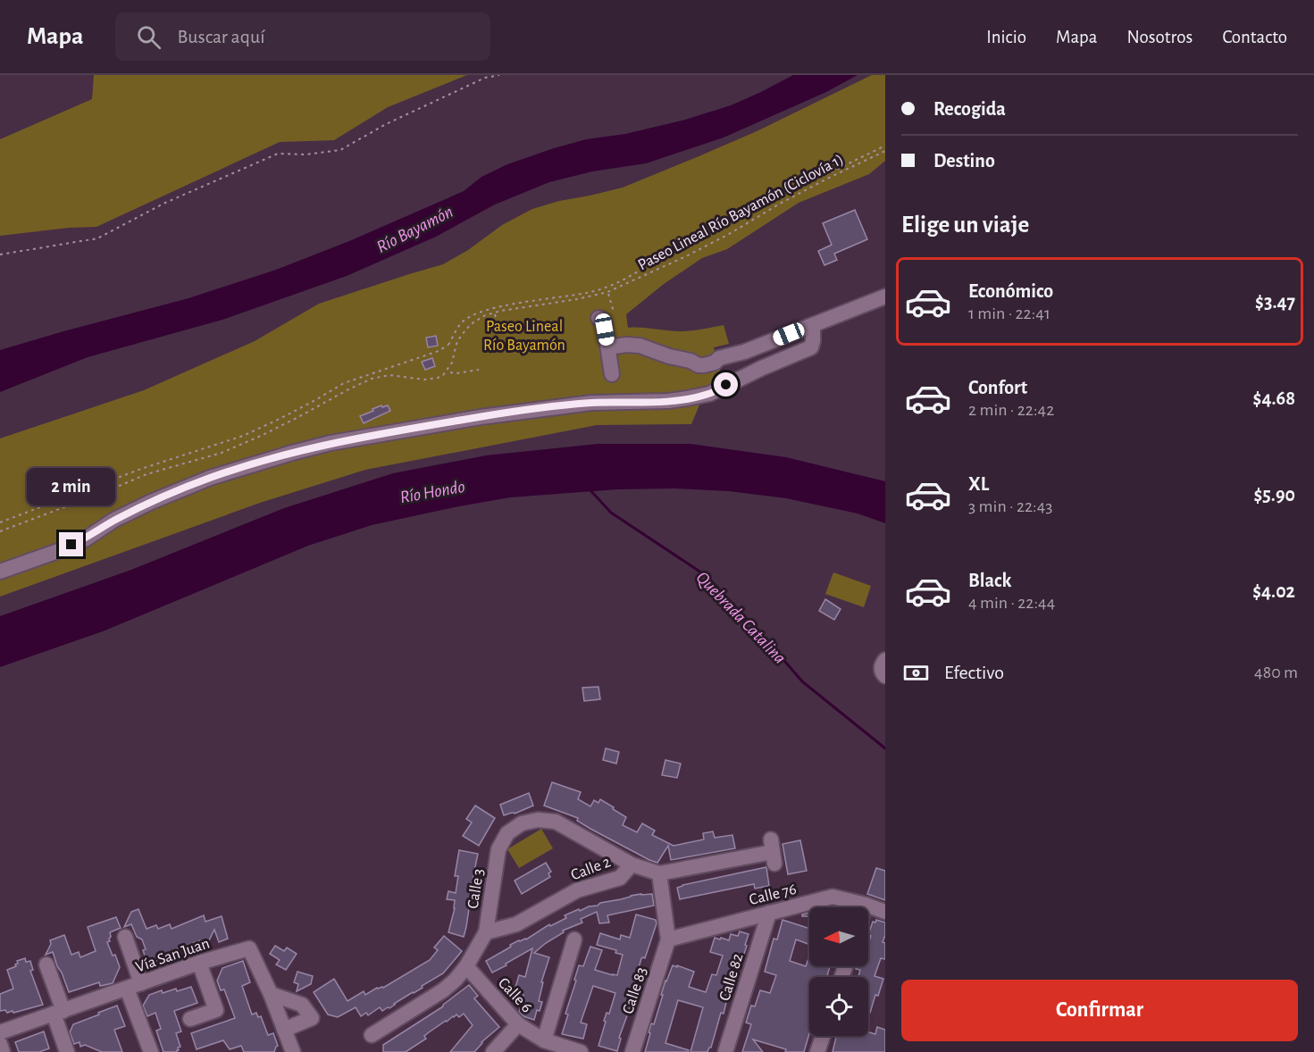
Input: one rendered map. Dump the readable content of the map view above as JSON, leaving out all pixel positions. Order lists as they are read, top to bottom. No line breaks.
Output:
{"streets":{"street":["Calle 2","Calle 3","Calle 76","Vía San Juan","Calle 82","Calle 83","Calle 6"],"path":["Paseo Lineal Río Bayamón (Ciclovía 1)"]},"crossings":[["Calle 2","Calle 3"],["Calle 3","Calle 6"],["Calle 76","Calle 82"],["Calle 76","Calle 83"]],"water":["Río Bayamón","Río Hondo","Quebrada Catalina"],"parks":["Paseo Lineal Río Bayamón"],"north":"left","page":{"header":"Mapa","search":"Buscar aquí","nav":["Inicio","Mapa","Nosotros","Contacto"],"banner":["Recogida","Destino"],"heading":"Elige un viaje","list":[{"name":"Económico","note":"1 min · 22:41","value":"$3.47"},{"name":"Confort","note":"2 min · 22:42","value":"$4.68"},{"name":"XL","note":"3 min · 22:43","value":"$5.90"},{"name":"Black","note":"4 min · 22:44","value":"$4.02"}],"bubble":"2 min","pay":["Efectivo","480 m"],"buttons":"Confirmar"}}
